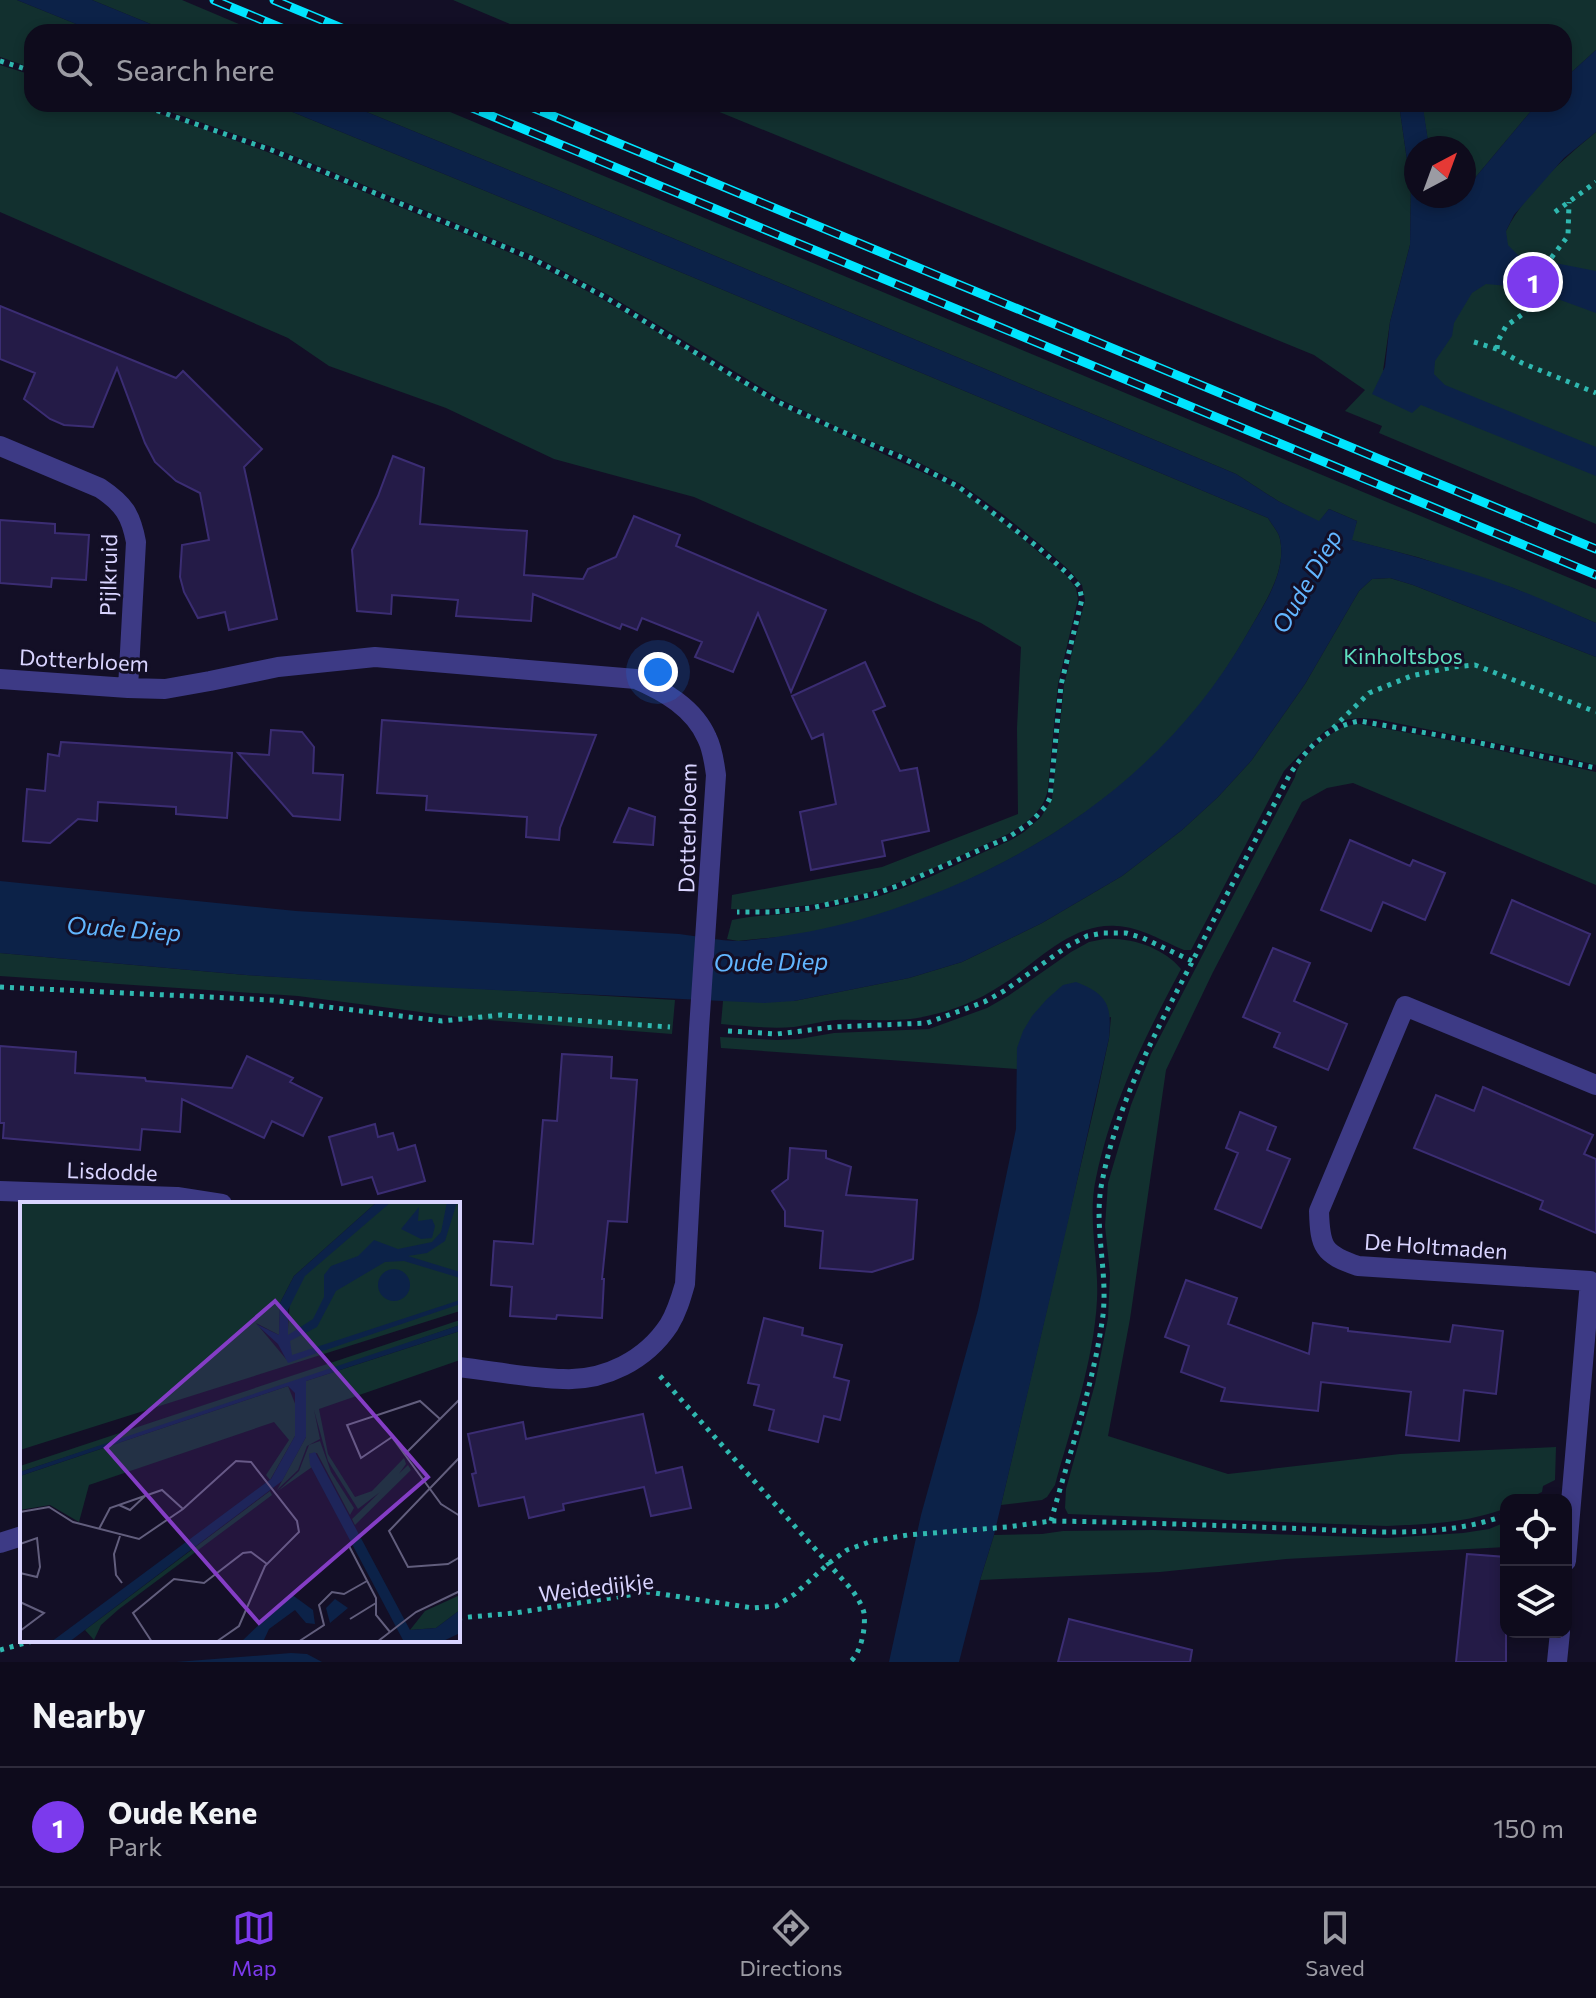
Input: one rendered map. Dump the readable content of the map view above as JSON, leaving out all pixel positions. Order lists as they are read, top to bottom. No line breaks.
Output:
{"streets":{"street":["Pijlkruid","Dotterbloem","Lisdodde","De Holtmaden"],"path":["Weidedijkje"]},"crossings":[["Pijlkruid","Dotterbloem"]],"water":["Oude Diep"],"parks":["Kinholtsbos"],"north":"top right","page":{"search":"Search here","pins":"1","heading":"Nearby","list":[{"mark":"1","name":"Oude Kene","note":"Park","value":"150 m"}],"nav":["Map","Directions","Saved"]}}
